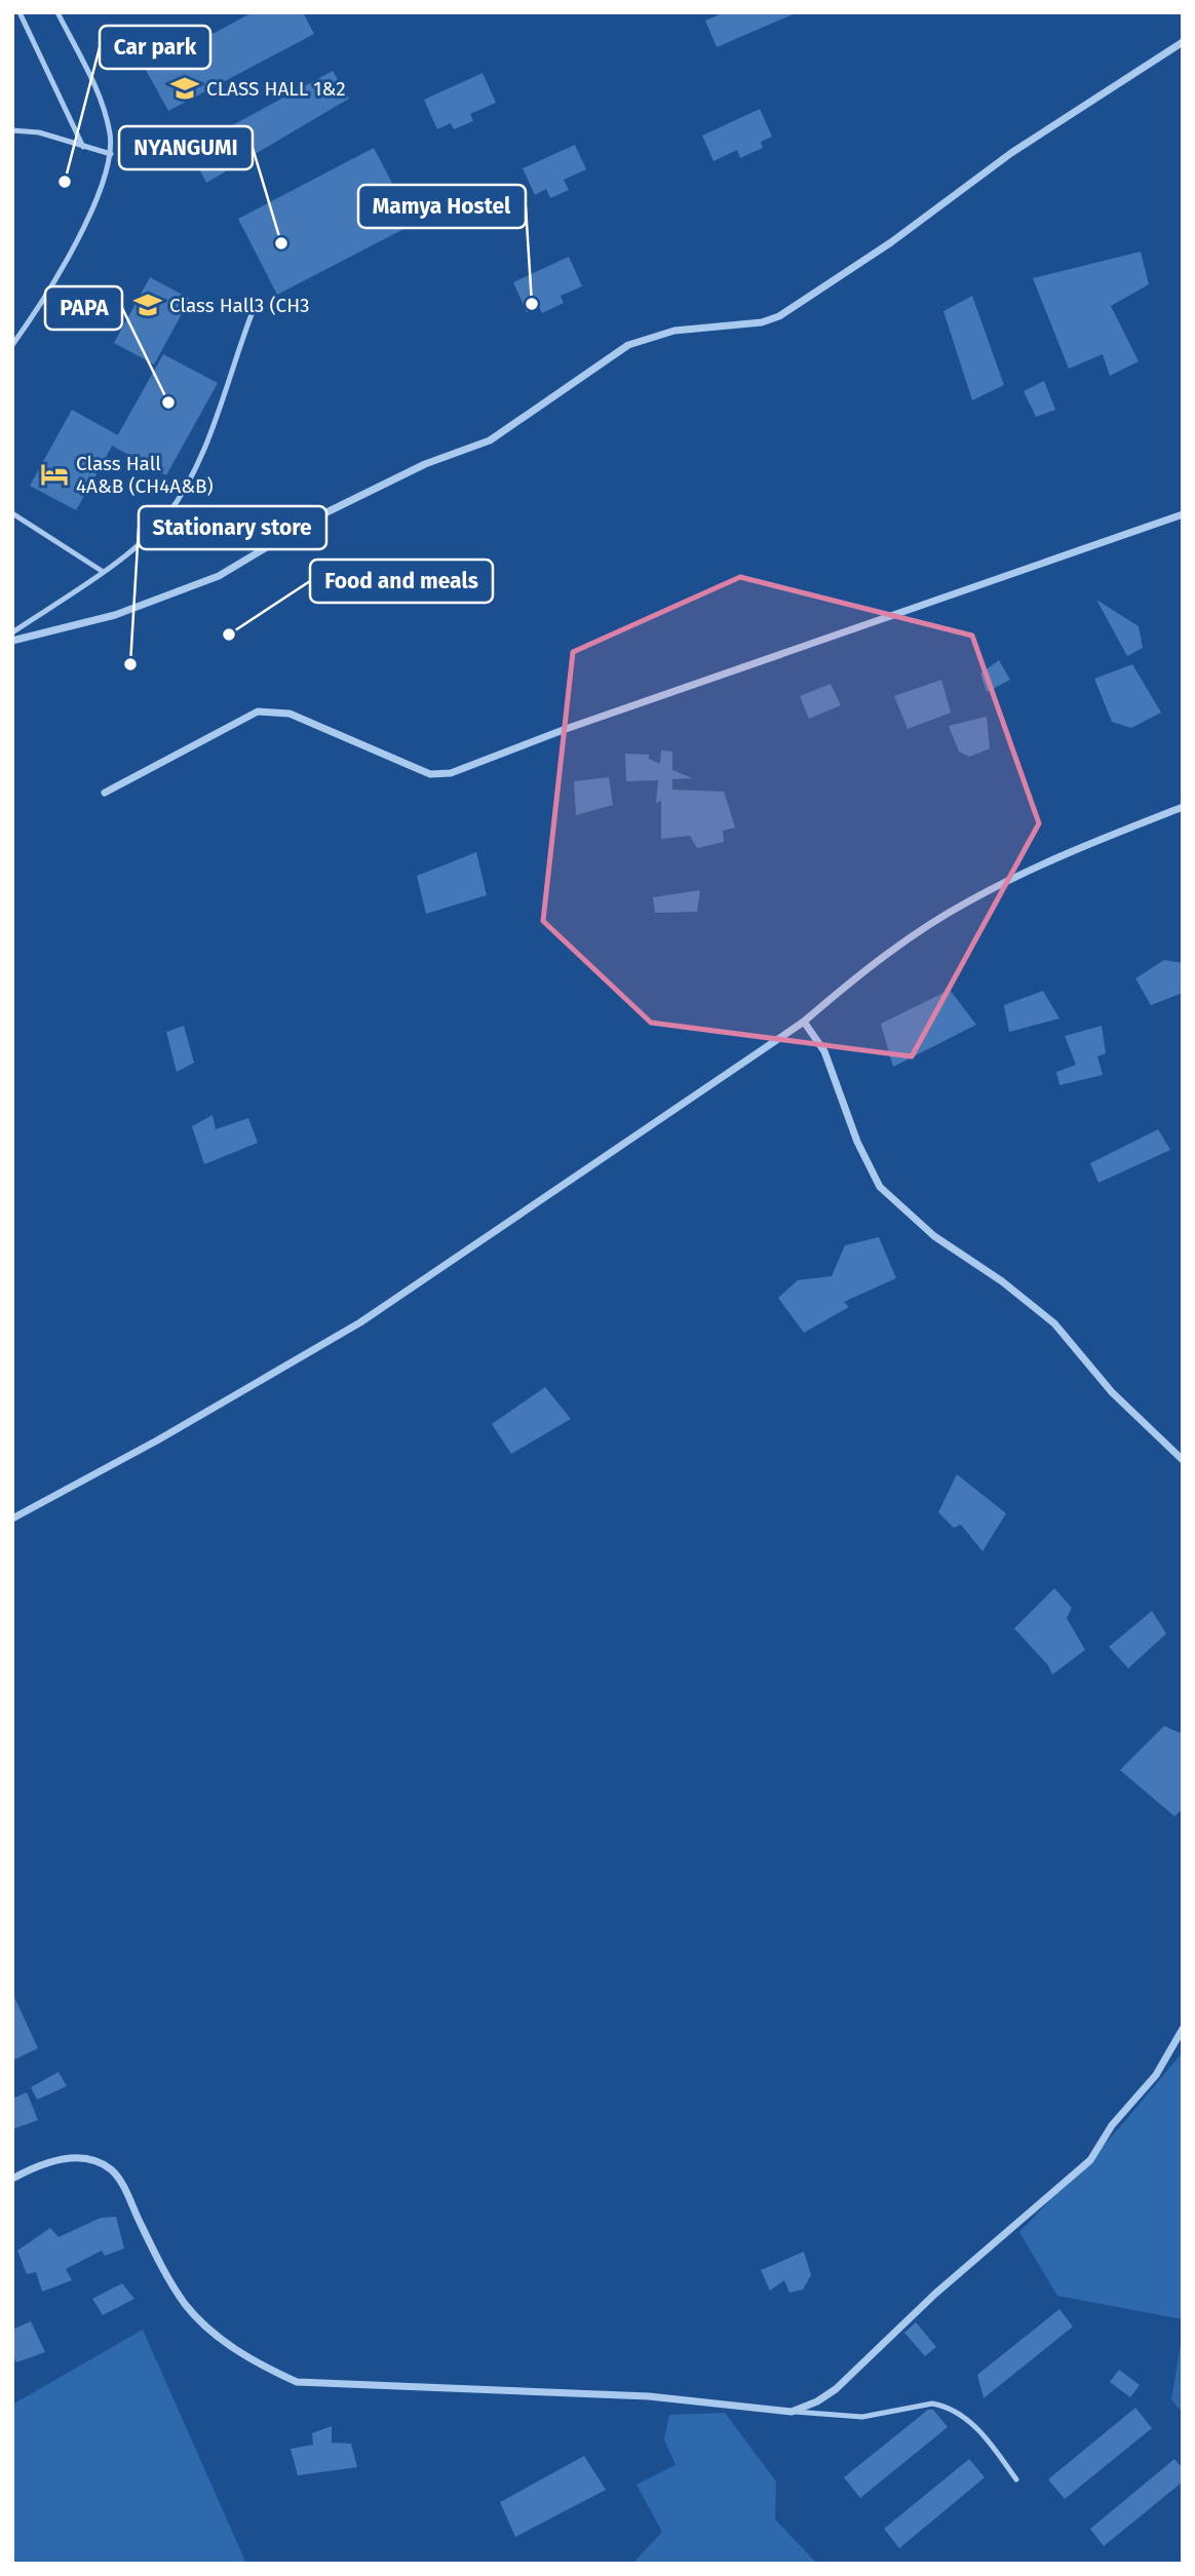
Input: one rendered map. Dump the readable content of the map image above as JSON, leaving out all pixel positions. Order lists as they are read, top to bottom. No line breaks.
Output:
{"places":{"school or university":["CLASS HALL 1&2","Class Hall3 (CH3"],"other":["Car park","NYANGUMI","Mamya Hostel","PAPA","Food and meals","Stationary store"],"hotel":["Class Hall 4A&B (CH4A&B)"]}}
